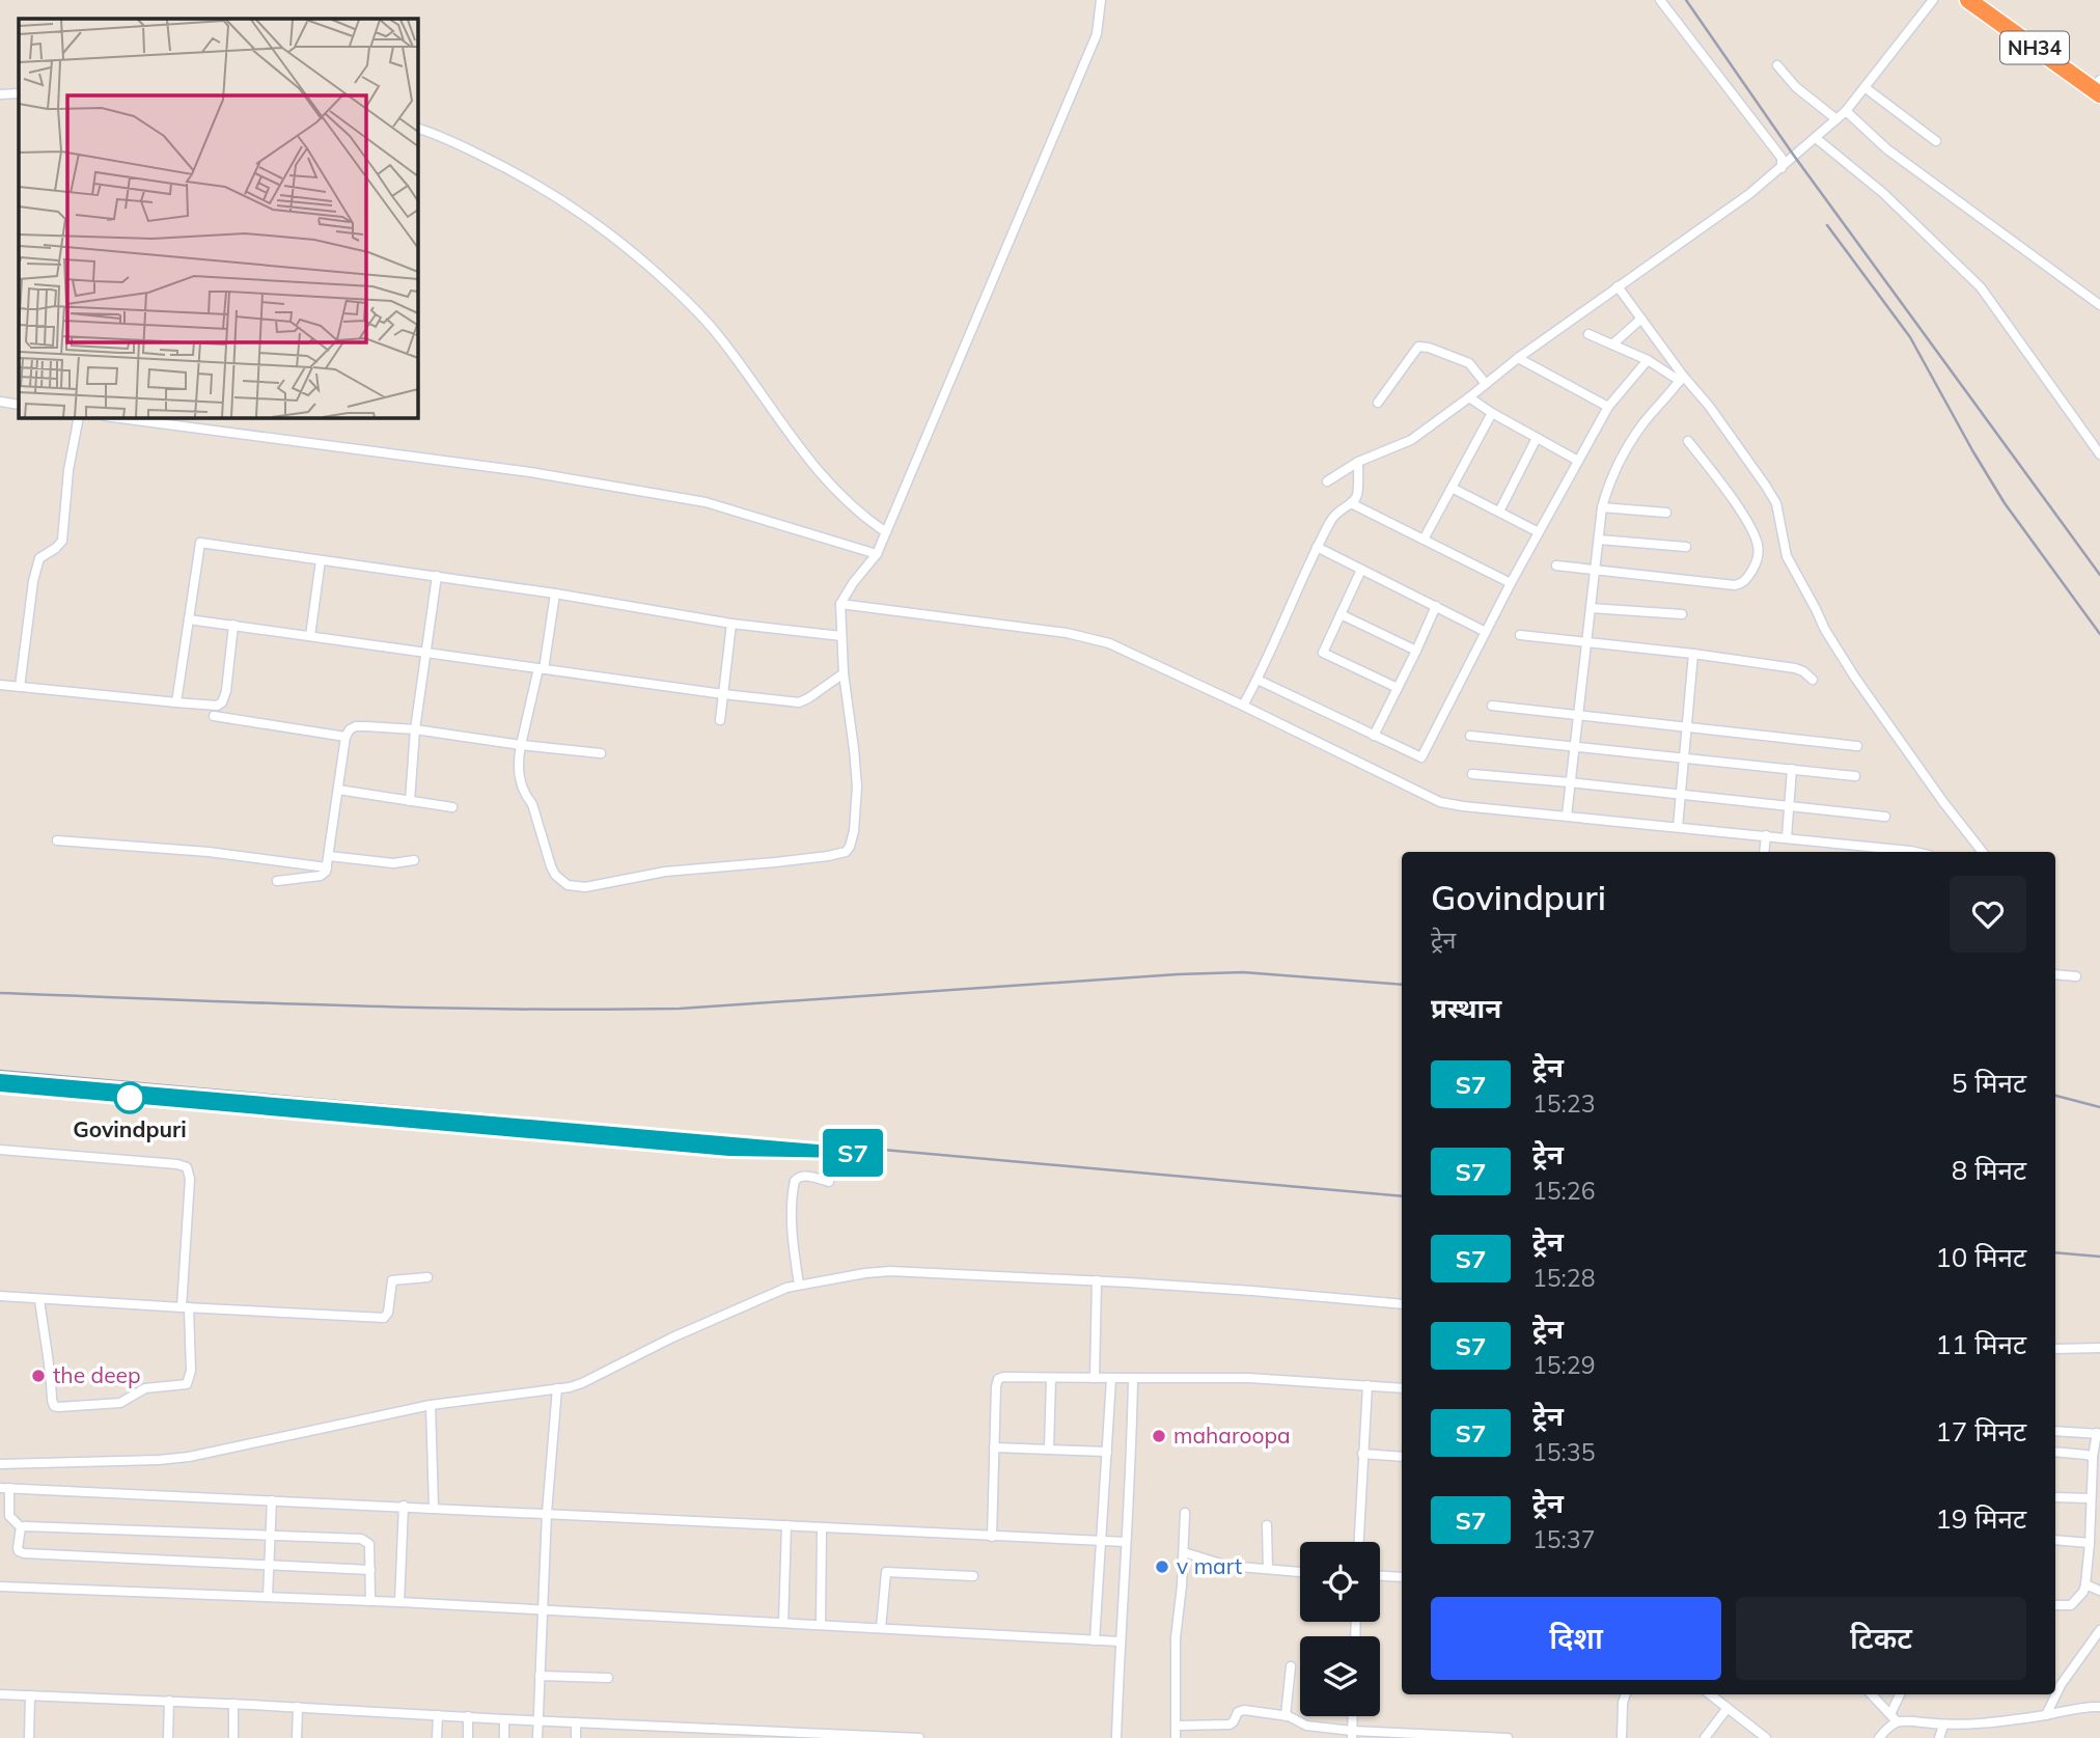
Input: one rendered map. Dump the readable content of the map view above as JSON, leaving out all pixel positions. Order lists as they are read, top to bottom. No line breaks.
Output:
{"streets":{"highway":["NH34"]},"places":["Govindpuri","the deep","maharoopa","v mart"],"page":{"on_map":"S7","heading":[["Govindpuri","ट्रेन"],"प्रस्थान"],"list":[{"mark":"S7","name":"ट्रेन","note":"15:23","value":"5 मिनट"},{"mark":"S7","name":"ट्रेन","note":"15:26","value":"8 मिनट"},{"mark":"S7","name":"ट्रेन","note":"15:28","value":"10 मिनट"},{"mark":"S7","name":"ट्रेन","note":"15:29","value":"11 मिनट"},{"mark":"S7","name":"ट्रेन","note":"15:35","value":"17 मिनट"},{"mark":"S7","name":"ट्रेन","note":"15:37","value":"19 मिनट"}],"buttons":["दिशा","टिकट"]}}
